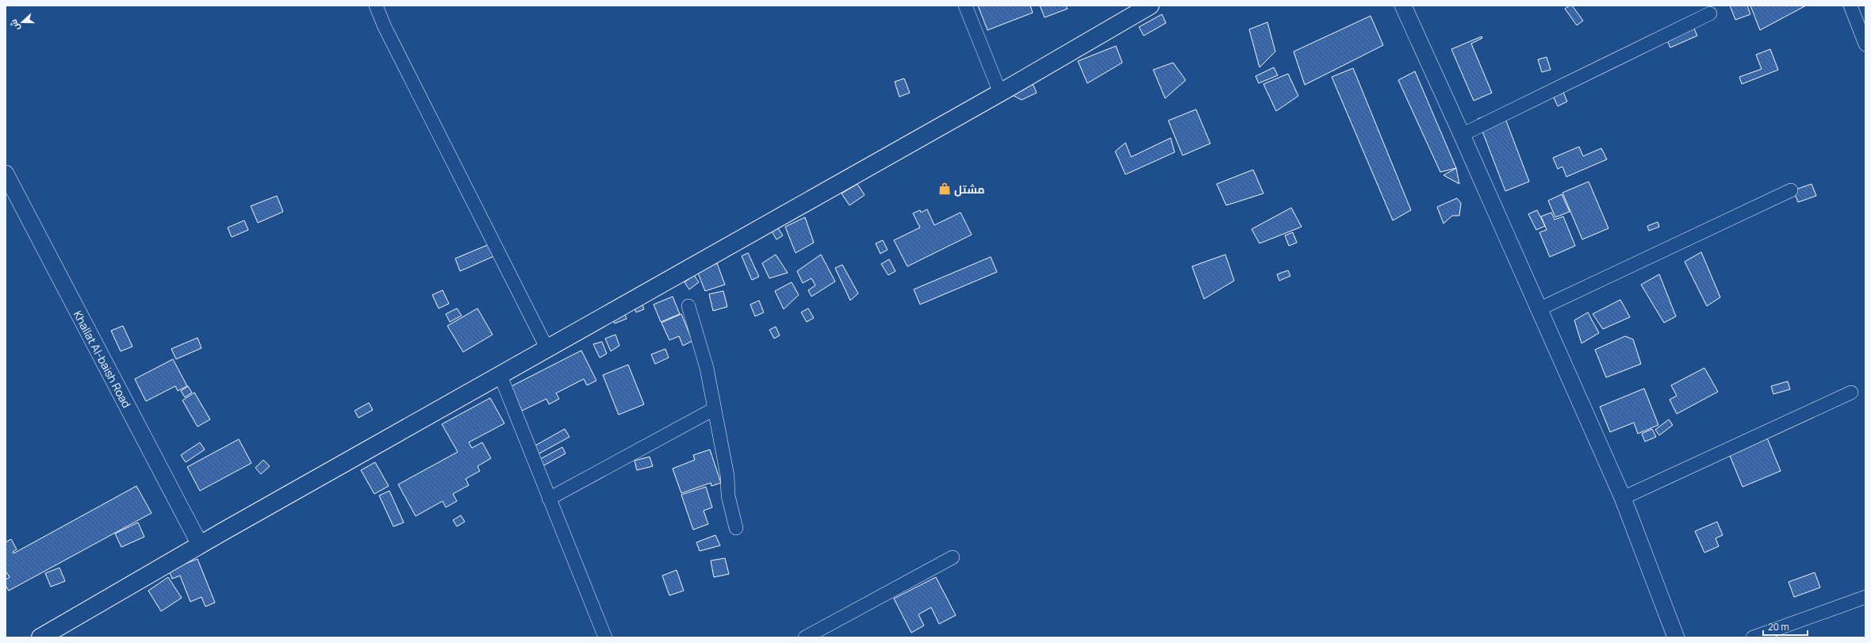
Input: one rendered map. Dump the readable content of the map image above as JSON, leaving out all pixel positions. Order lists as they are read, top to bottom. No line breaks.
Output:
{"streets":{"street":["Khallat Al-baish Road"]},"places":{"shop":["مشتل"]},"scale_bar":"20 m","north":"left"}
